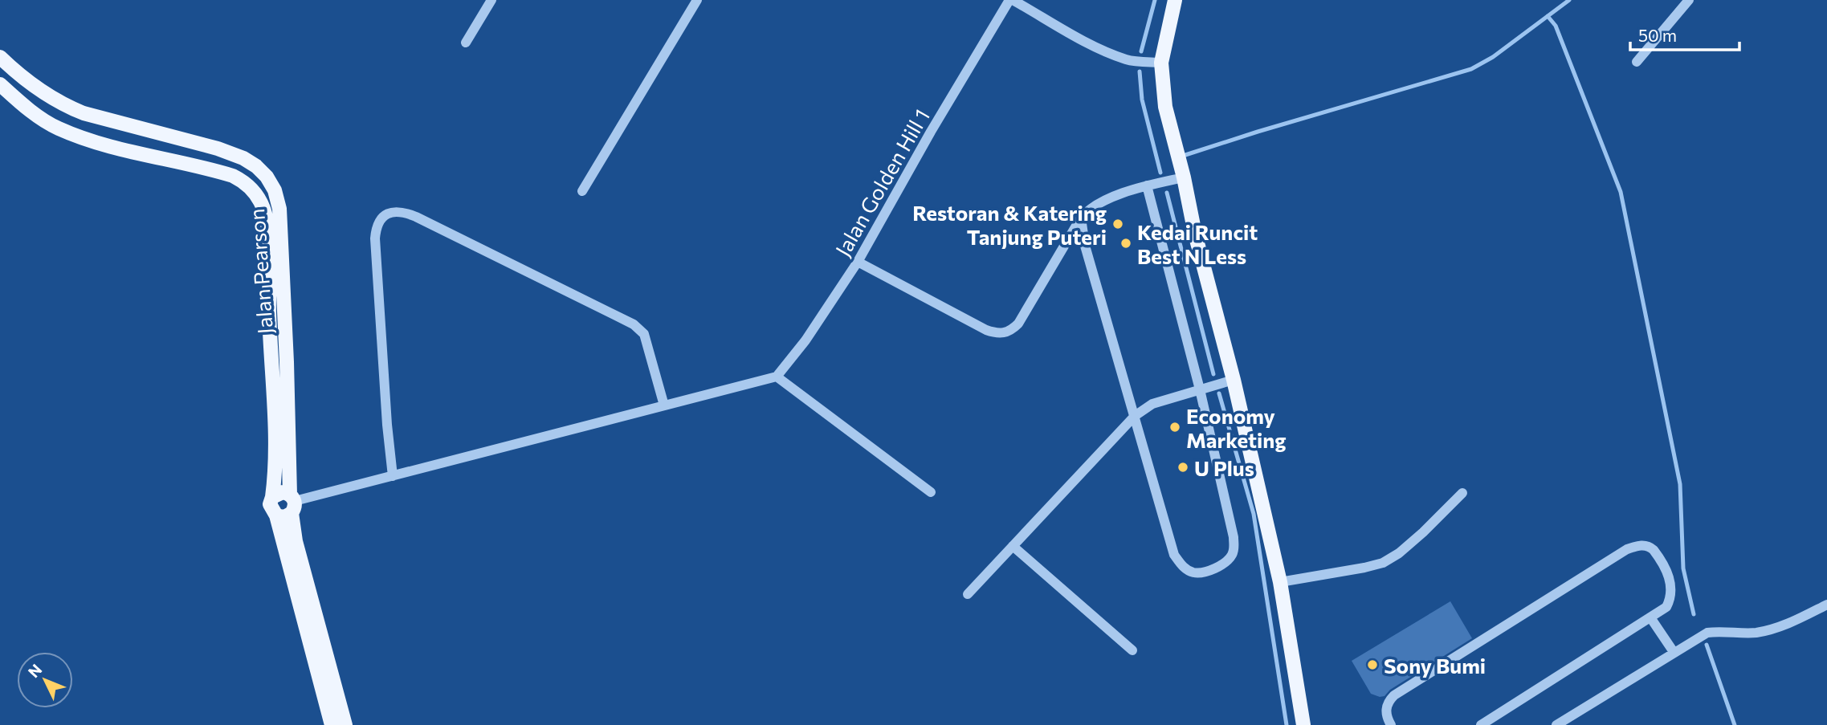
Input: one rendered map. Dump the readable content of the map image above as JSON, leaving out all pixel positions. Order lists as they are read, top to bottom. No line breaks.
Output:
{"streets":{"main road":["Jalan Pearson"],"street":["Jalan Golden Hill 1"]},"places":["Restoran & Katering Tanjung Puteri","Kedai Runcit Best N Less","Economy Marketing","U Plus","Sony Bumi"],"scale_bar":"50 m","north":"top left"}
